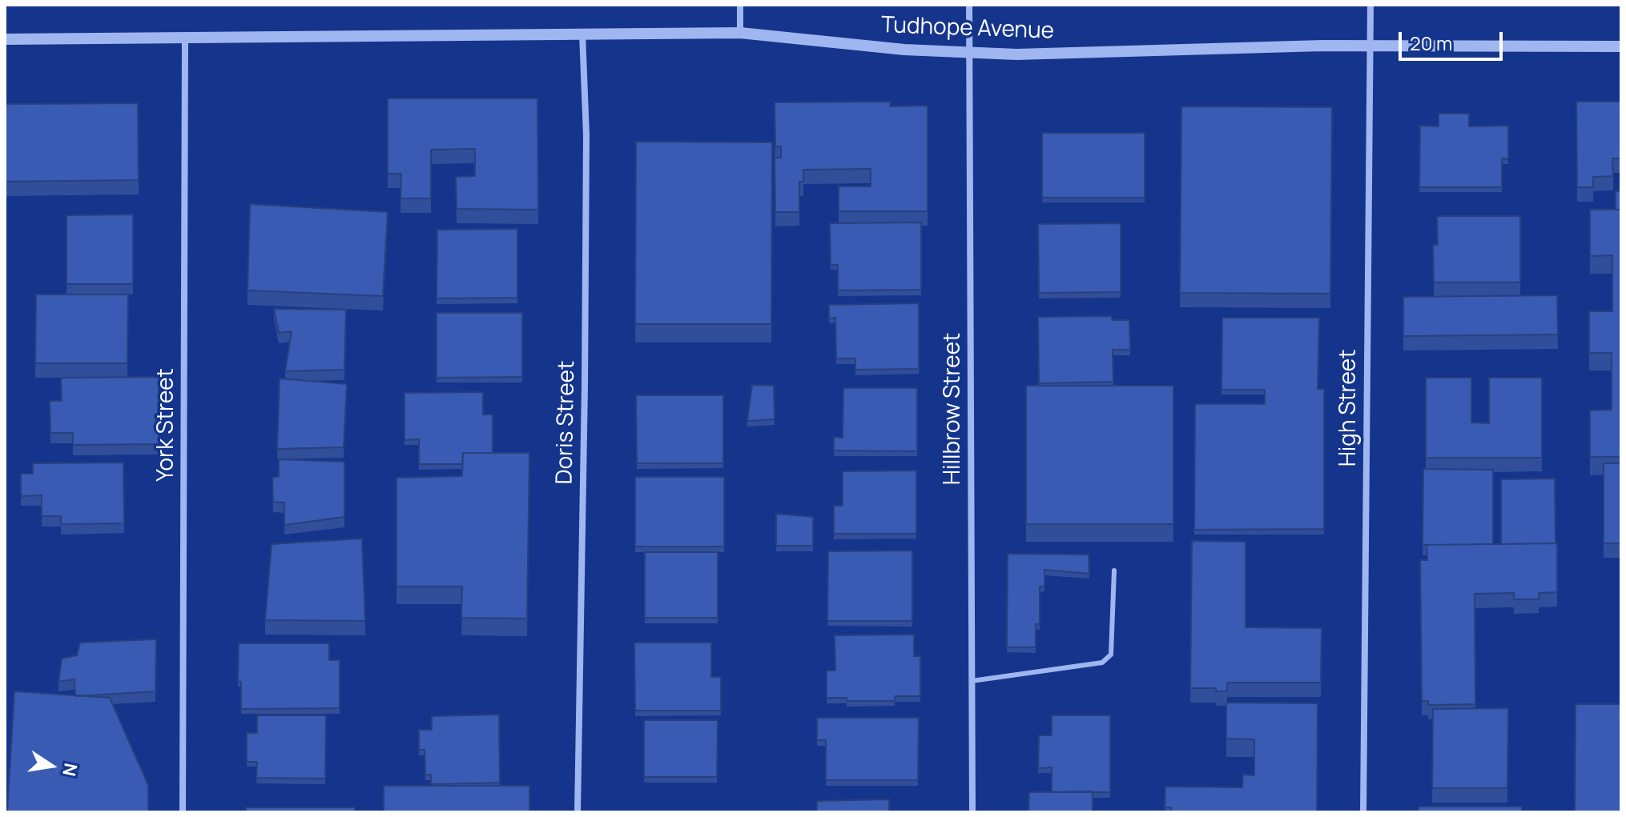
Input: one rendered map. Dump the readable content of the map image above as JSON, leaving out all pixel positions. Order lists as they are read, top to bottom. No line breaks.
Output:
{"streets":{"street":["Tudhope Avenue","High Street","Hillbrow Street","Doris Street","York Street"]},"crossings":[["Tudhope Avenue","High Street"],["Tudhope Avenue","Hillbrow Street"],["Tudhope Avenue","Doris Street"],["Tudhope Avenue","York Street"]],"scale_bar":"20 m","north":"right"}
